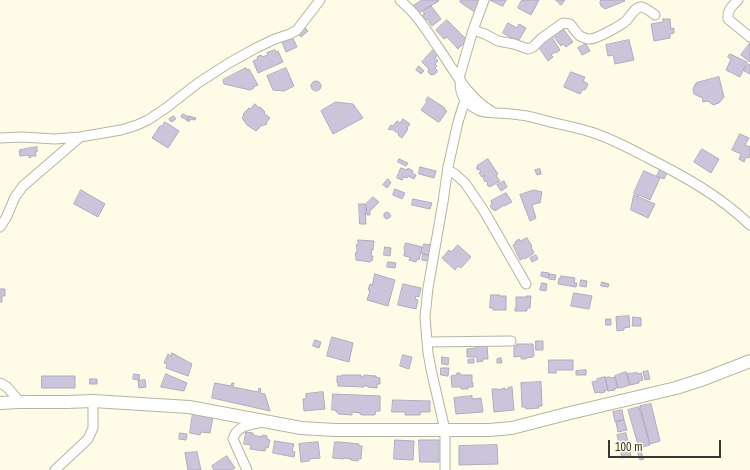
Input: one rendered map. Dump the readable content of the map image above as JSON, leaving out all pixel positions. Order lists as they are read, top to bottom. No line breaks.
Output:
{"scale_bar":"100 m"}
